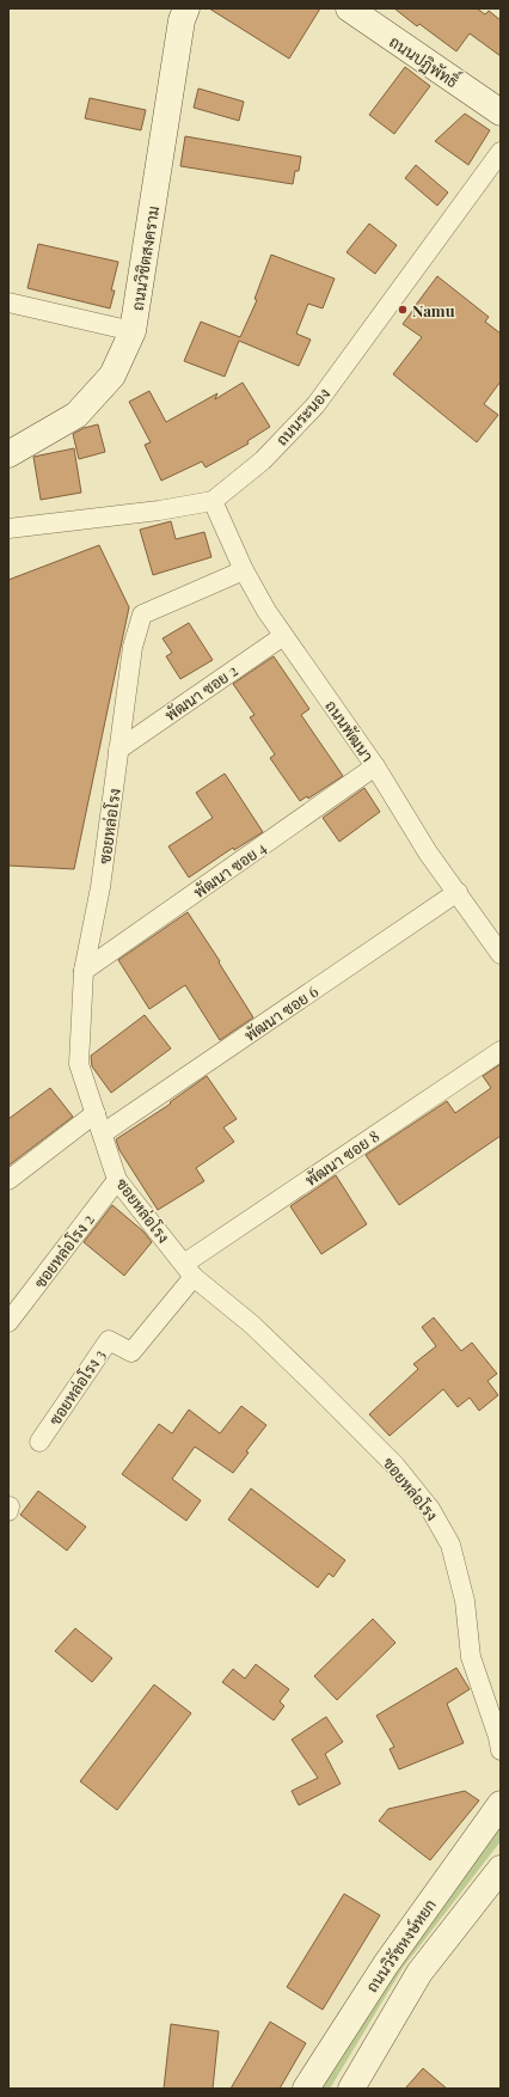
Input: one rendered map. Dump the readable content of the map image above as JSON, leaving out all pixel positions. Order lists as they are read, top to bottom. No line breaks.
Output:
{"streets":{"street":["ถนนปฏิพัทธิ์","ถนนวิชิตสงคราม","ถนนระนอง","พัฒนา ซอย 2","ถนนพัฒนา","ซอยหล่อโรง","พัฒนา ซอย 4","พัฒนา ซอย 6","พัฒนา ซอย 8","ซอยหล่อโรง 2","ซอยหล่อโรง 3","ถนนวิรัชหงษ์หยก"]},"crossings":[["ถนนระนอง","ถนนพัฒนา"],["พัฒนา ซอย 2","ถนนพัฒนา"],["พัฒนา ซอย 2","ซอยหล่อโรง"],["ถนนพัฒนา","ซอยหล่อโรง"],["ถนนพัฒนา","พัฒนา ซอย 4"],["ถนนพัฒนา","พัฒนา ซอย 6"],["ซอยหล่อโรง","พัฒนา ซอย 4"],["ซอยหล่อโรง","พัฒนา ซอย 6"],["ซอยหล่อโรง","พัฒนา ซอย 8"],["ซอยหล่อโรง","ซอยหล่อโรง 2"],["ซอยหล่อโรง","ซอยหล่อโรง 3"],["พัฒนา ซอย 8","ซอยหล่อโรง 3"]],"places":["Namu"]}
